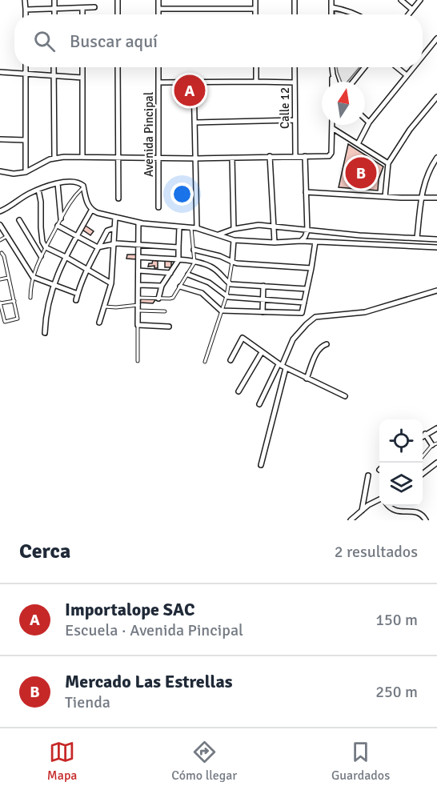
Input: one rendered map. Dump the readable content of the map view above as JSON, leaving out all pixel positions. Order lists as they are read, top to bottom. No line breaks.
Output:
{"streets":{"street":["Calle 12","Avenida Pincipal"]},"north":"top","page":{"search":"Buscar aquí","pins":["A","B"],"heading":["Cerca","2 resultados"],"list":[{"mark":"A","name":"Importalope SAC","note":"Escuela · Avenida Pincipal","value":"150 m"},{"mark":"B","name":"Mercado Las Estrellas","note":"Tienda","value":"250 m"}],"nav":["Mapa","Cómo llegar","Guardados"]}}
